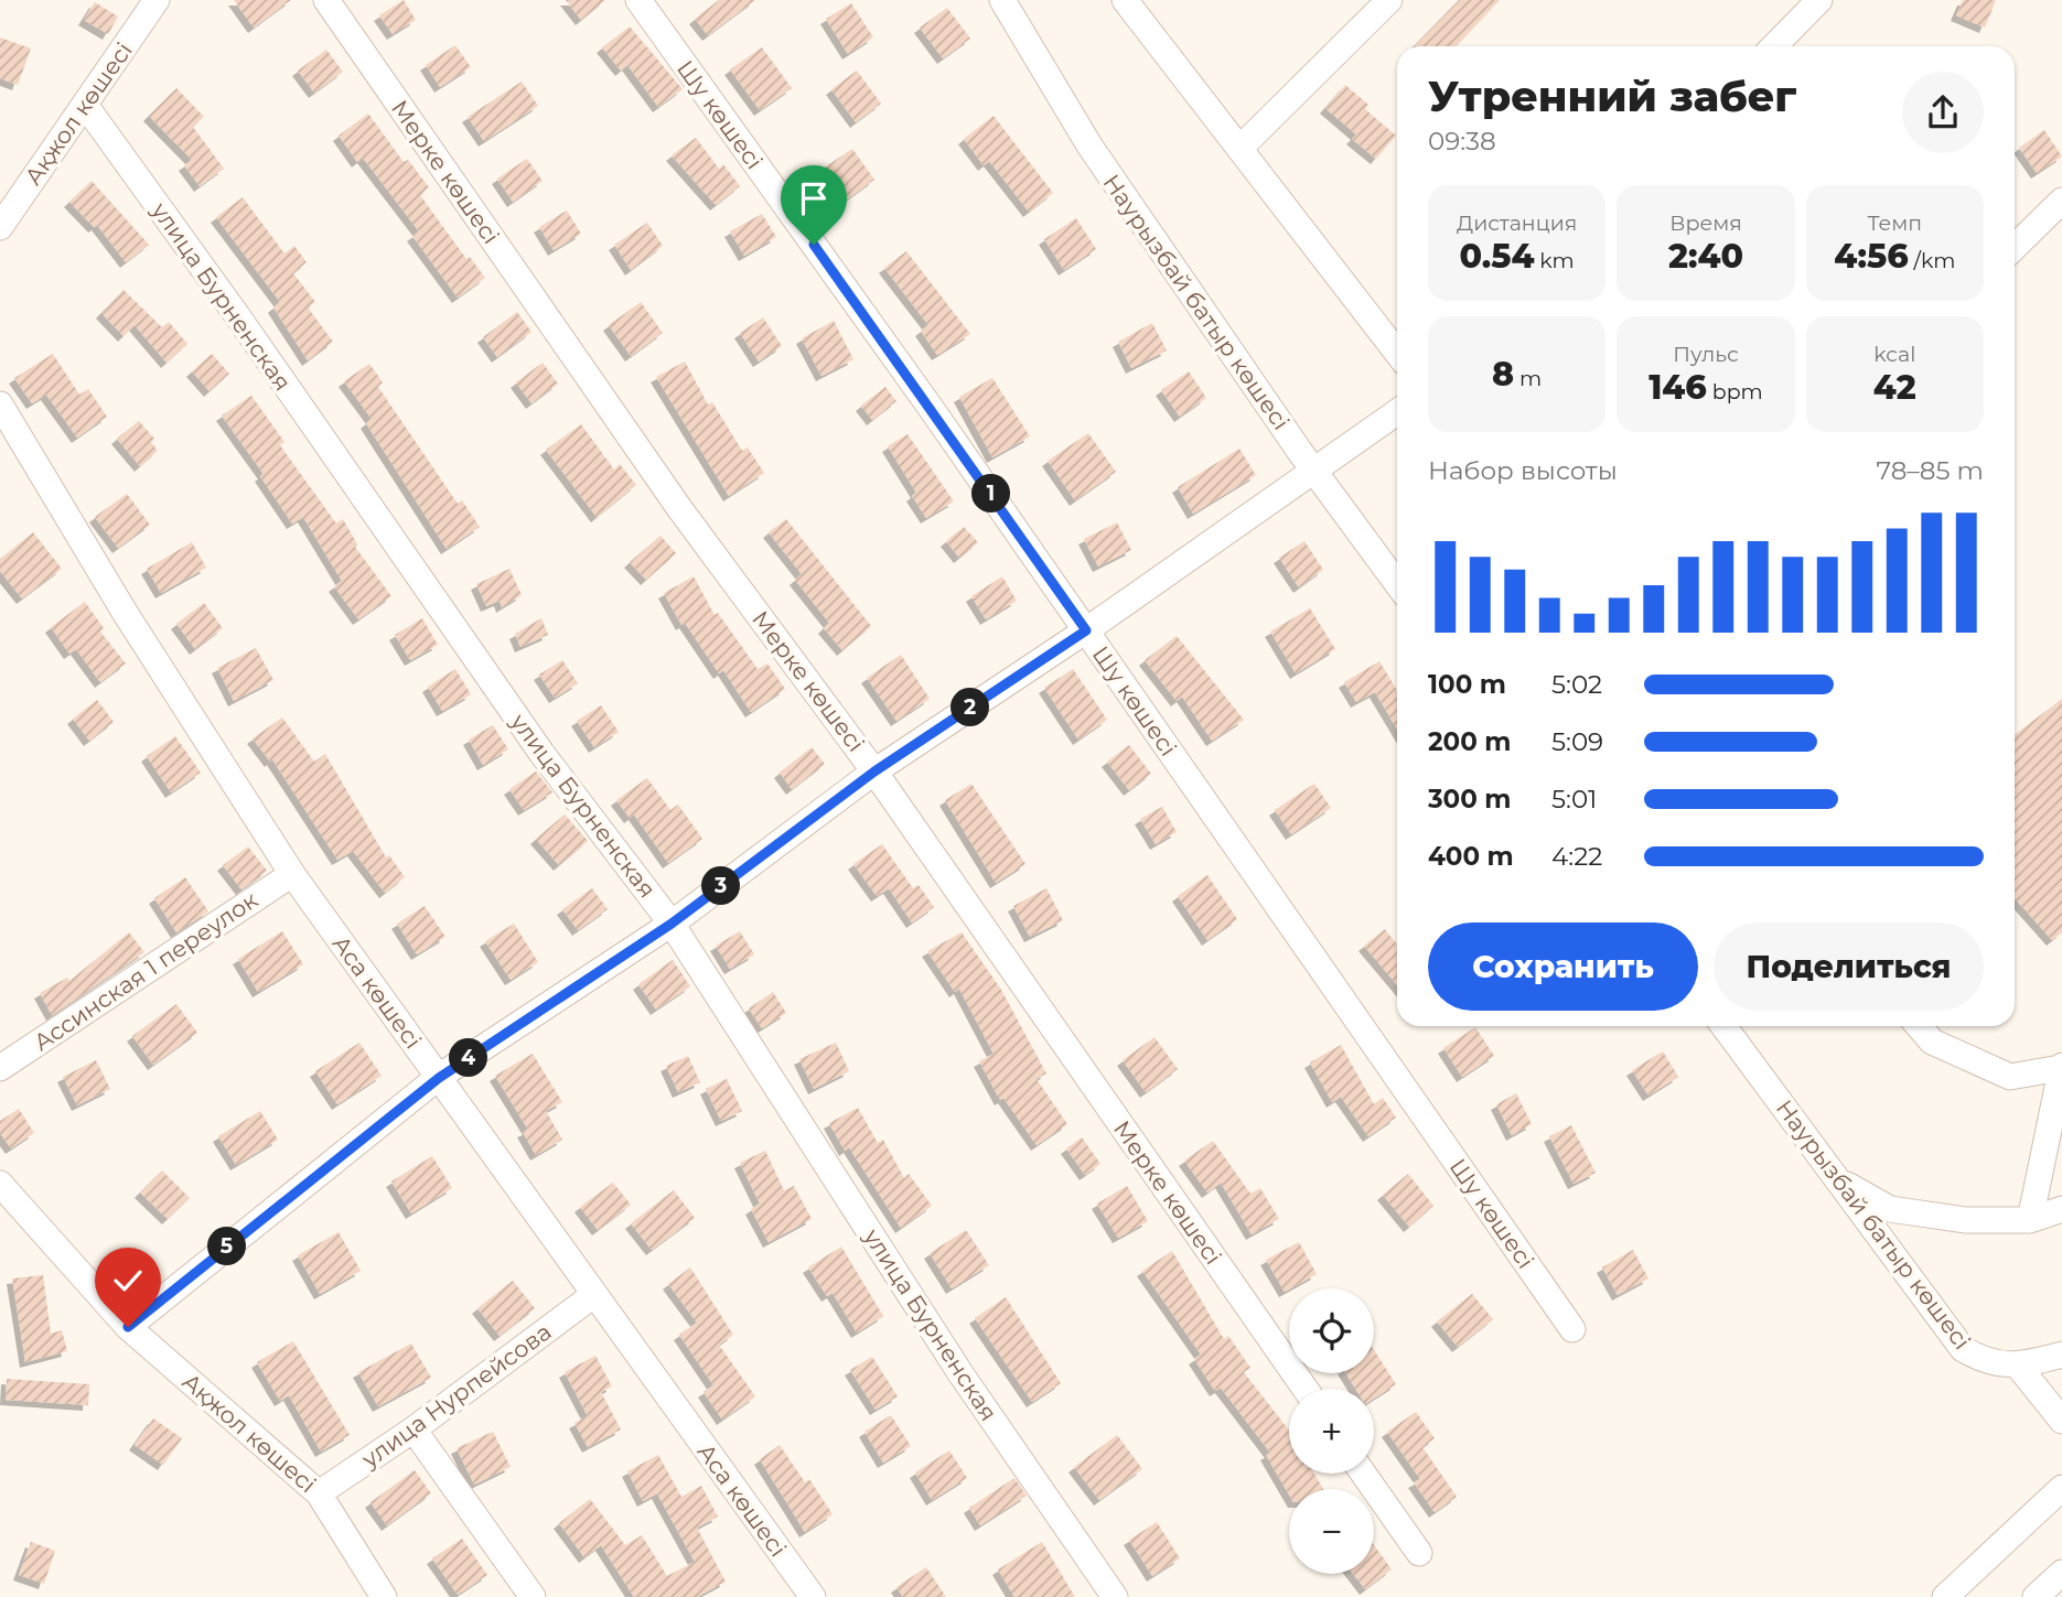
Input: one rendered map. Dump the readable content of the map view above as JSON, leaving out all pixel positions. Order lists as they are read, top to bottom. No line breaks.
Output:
{"streets":{"street":["Ақжол көшесі","Шу көшесі","Мерке көшесі","улица Бурненская","Наурызбай батыр көшесі","Ассинская 1 переулок","Аса көшесі","улица Нурпейсова"]},"crossings":[["Ақжол көшесі","улица Бурненская"],["Ақжол көшесі","улица Нурпейсова"],["Ассинская 1 переулок","Аса көшесі"],["Аса көшесі","улица Нурпейсова"]],"page":{"heading":["Утренний забег","09:38"],"stats":[["Дистанция","0.54 km"],["Время","2:40"],["Темп","4:56 /km"],["8 m"],["Пульс","146 bpm"],["kcal","42"]],"chart":["Набор высоты","78–85 m"],"pins":["1","2","3","4","5"],"list":[{"name":"100 m","note":"5:02"},{"name":"200 m","note":"5:09"},{"name":"300 m","note":"5:01"},{"name":"400 m","note":"4:22"}],"buttons":["Сохранить","Поделиться"],"map_buttons":["+","−"]}}
